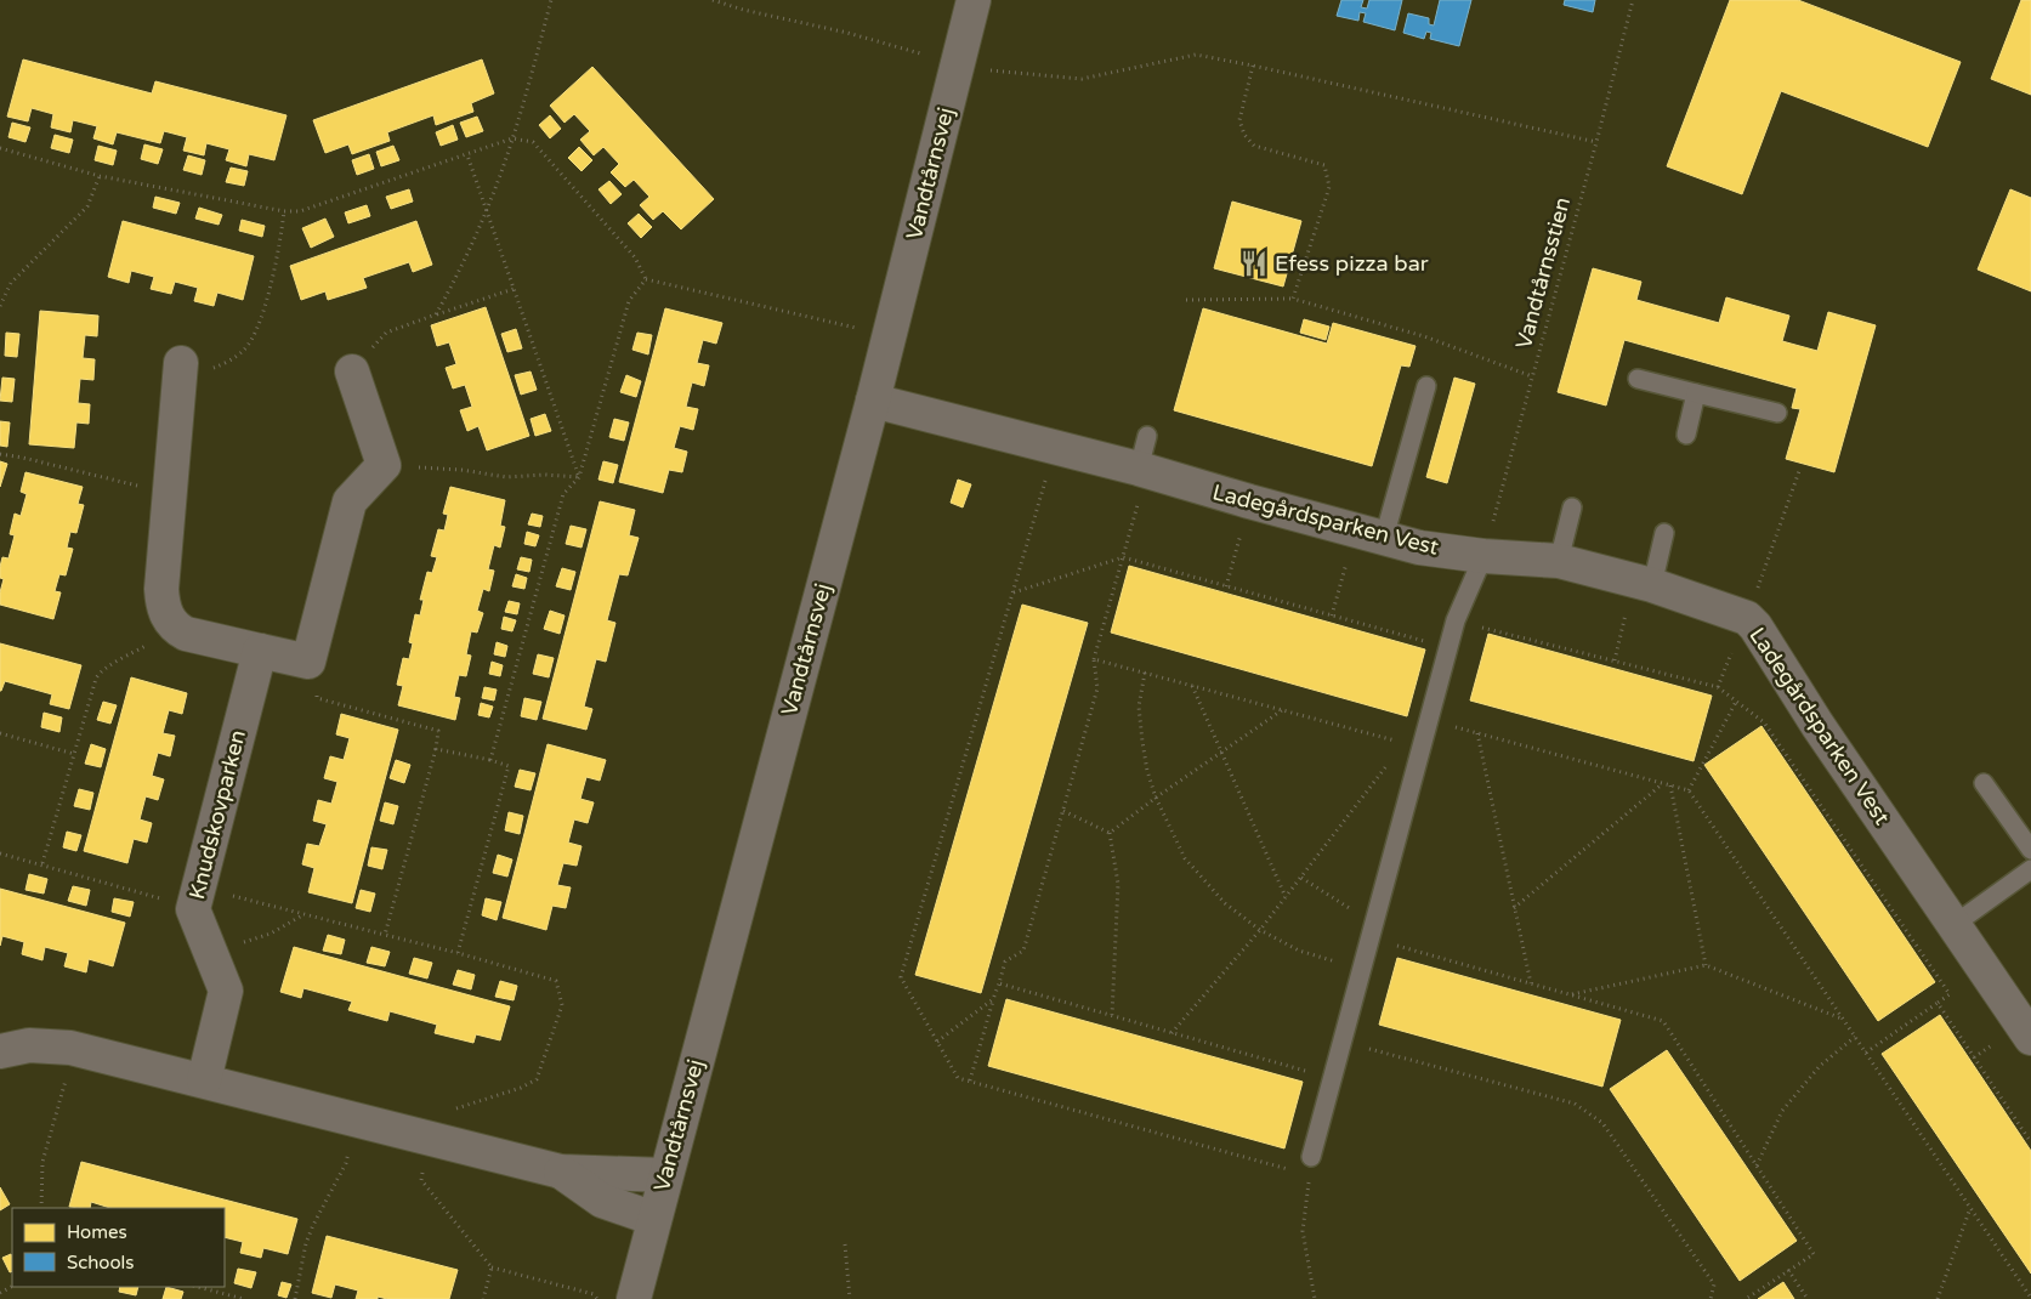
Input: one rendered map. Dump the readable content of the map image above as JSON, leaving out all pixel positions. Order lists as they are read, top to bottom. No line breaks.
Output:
{"streets":{"street":["Vandtårnsvej","Ladegårdsparken Vest","Knudskovparken"],"path":["Vandtårnsstien"]},"crossings":[["Vandtårnsvej","Ladegårdsparken Vest"],["Vandtårnsstien","Ladegårdsparken Vest"]],"places":{"restaurant":["Efess pizza bar"]},"legend":["Homes","Schools"]}
